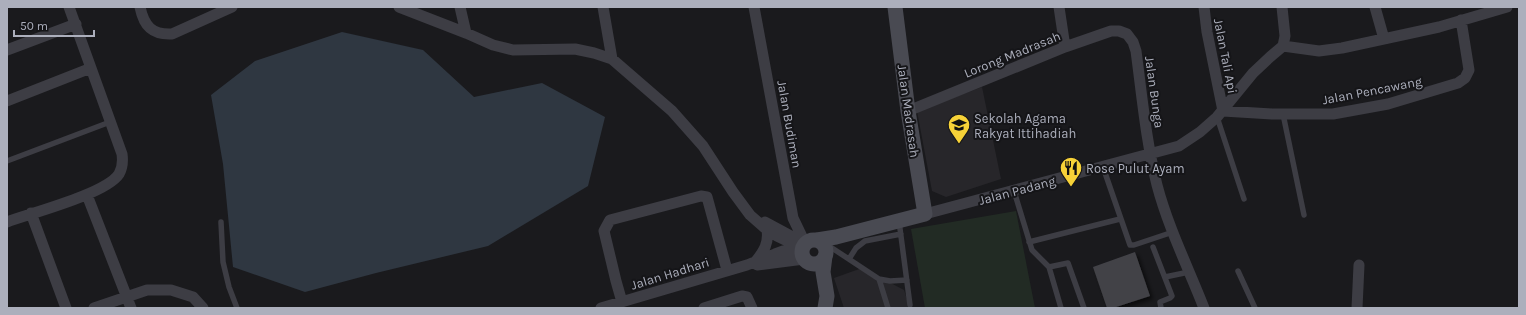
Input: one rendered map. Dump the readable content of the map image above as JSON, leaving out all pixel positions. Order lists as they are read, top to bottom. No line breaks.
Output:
{"streets":{"street":["Lorong Madrasah","Jalan Tali Api","Jalan Pencawang","Jalan Bunga","Jalan Madrasah","Jalan Budiman","Jalan Padang","Jalan Hadhari"]},"crossings":[["Lorong Madrasah","Jalan Bunga"],["Lorong Madrasah","Jalan Madrasah"],["Jalan Tali Api","Jalan Pencawang"],["Jalan Tali Api","Jalan Padang"],["Jalan Pencawang","Jalan Padang"],["Jalan Bunga","Jalan Padang"],["Jalan Madrasah","Jalan Padang"],["Jalan Budiman","Jalan Padang"],["Jalan Budiman","Jalan Hadhari"],["Jalan Padang","Jalan Hadhari"]],"places":{"school or university":["Sekolah Agama Rakyat Ittihadiah"],"restaurant":["Rose Pulut Ayam"]},"scale_bar":"50 m"}
